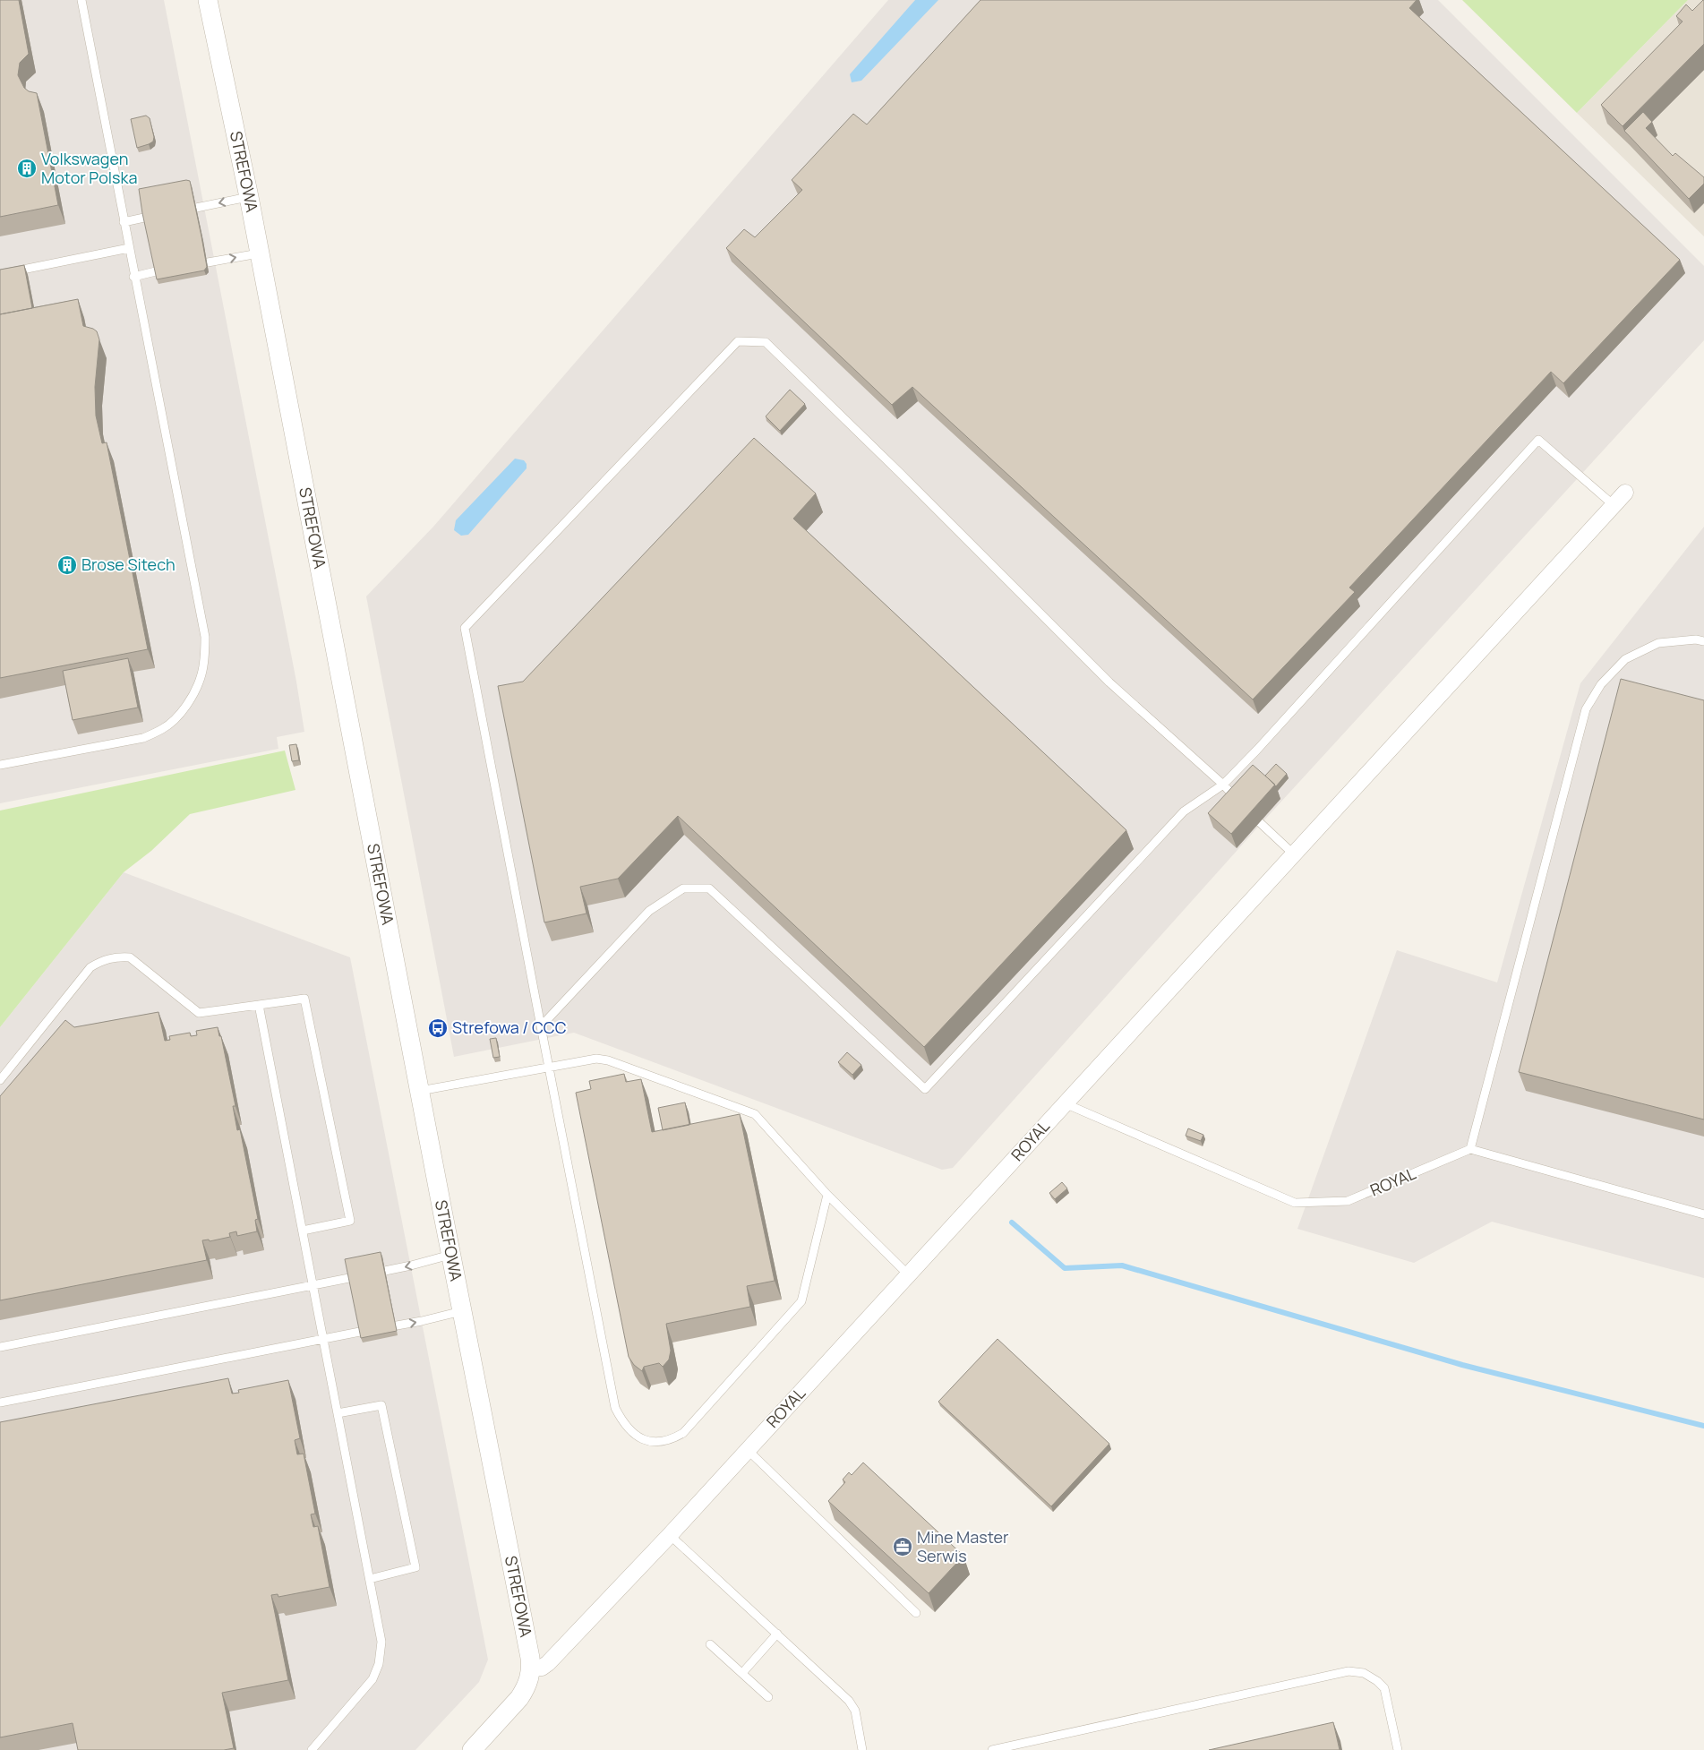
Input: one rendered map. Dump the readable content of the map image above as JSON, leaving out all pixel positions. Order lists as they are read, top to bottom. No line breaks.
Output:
{"streets":{"street":["STREFOWA","ROYAL"]},"crossings":[["STREFOWA","ROYAL"]],"places":{"building":["Volkswagen Motor Polska","Brose Sitech"],"bus stop":["Strefowa / CCC"],"office":["Mine Master Serwis"]}}
